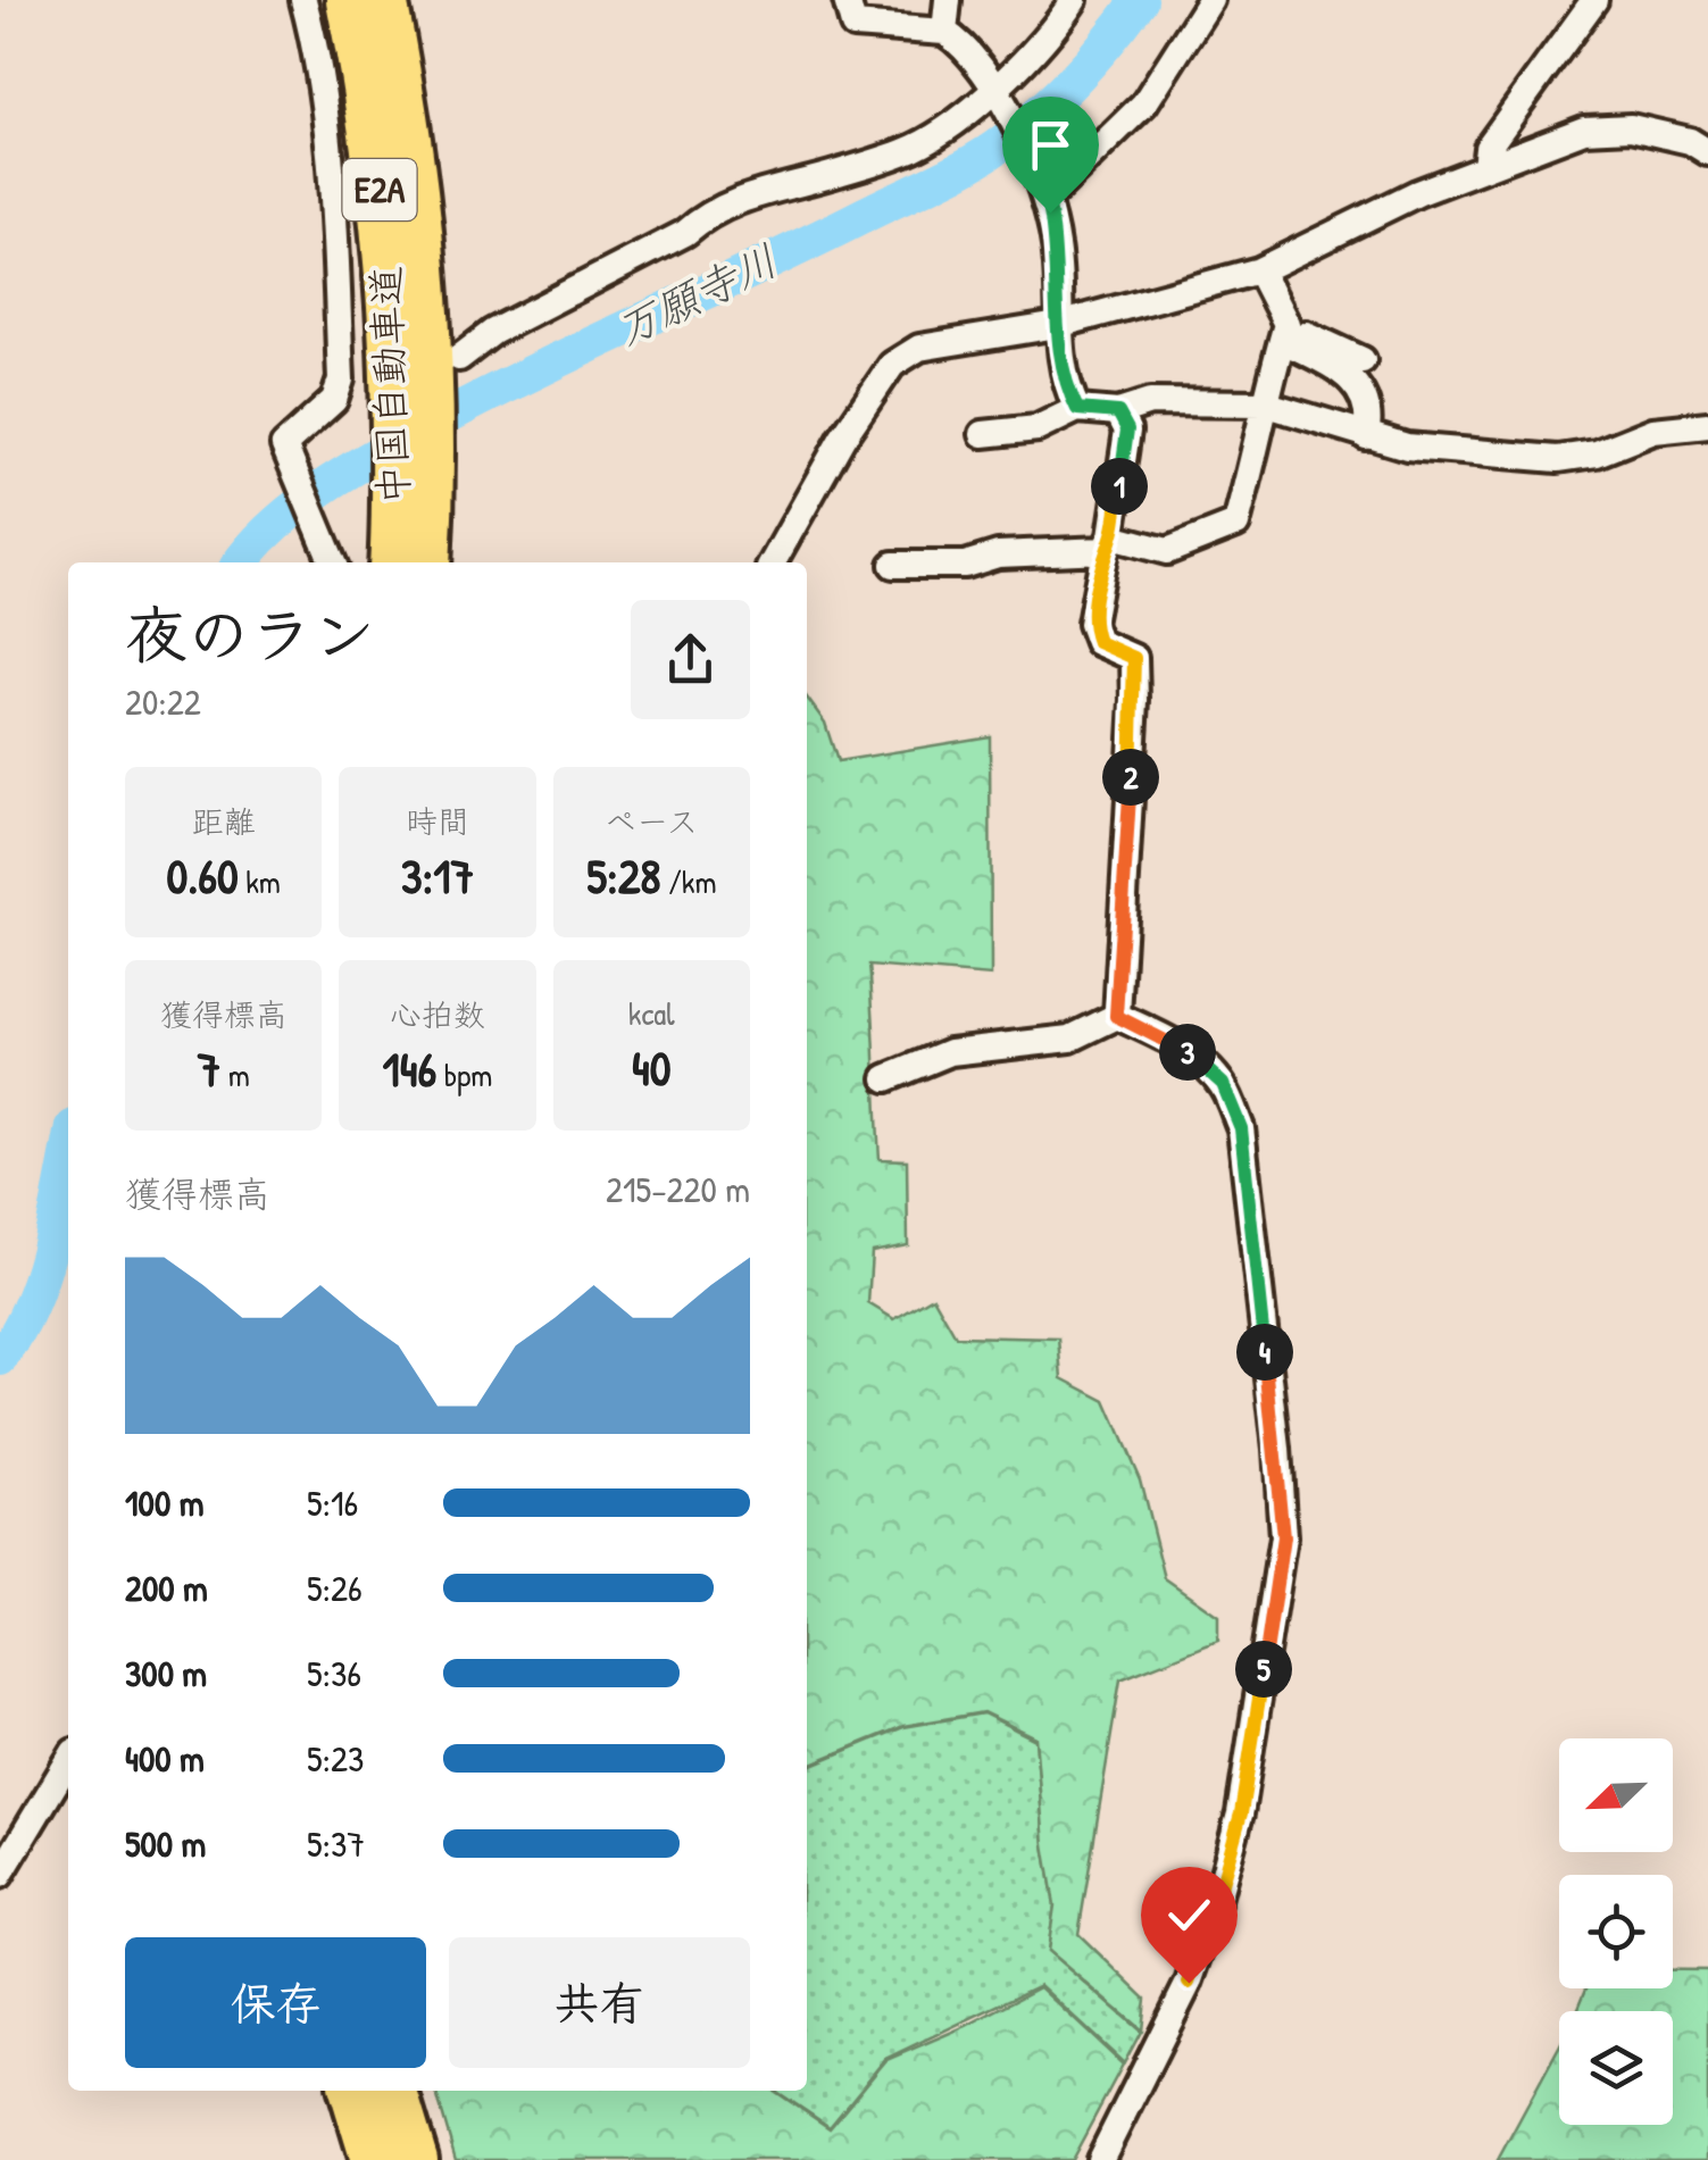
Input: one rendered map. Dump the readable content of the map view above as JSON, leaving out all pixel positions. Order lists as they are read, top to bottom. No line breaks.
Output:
{"streets":{"highway":["E2A","中国自動車道"]},"water":["万願寺川"],"north":"bottom left","page":{"pins":["1","2","3","4","5"],"heading":["夜のラン","20:22"],"stats":[["距離","0.60 km"],["時間","3:17"],["ペース","5:28 /km"],["獲得標高","7 m"],["心拍数","146 bpm"],["kcal","40"]],"chart":["獲得標高","215–220 m"],"list":[{"name":"100 m","note":"5:16"},{"name":"200 m","note":"5:26"},{"name":"300 m","note":"5:36"},{"name":"400 m","note":"5:23"},{"name":"500 m","note":"5:37"}],"buttons":["保存","共有"]}}
